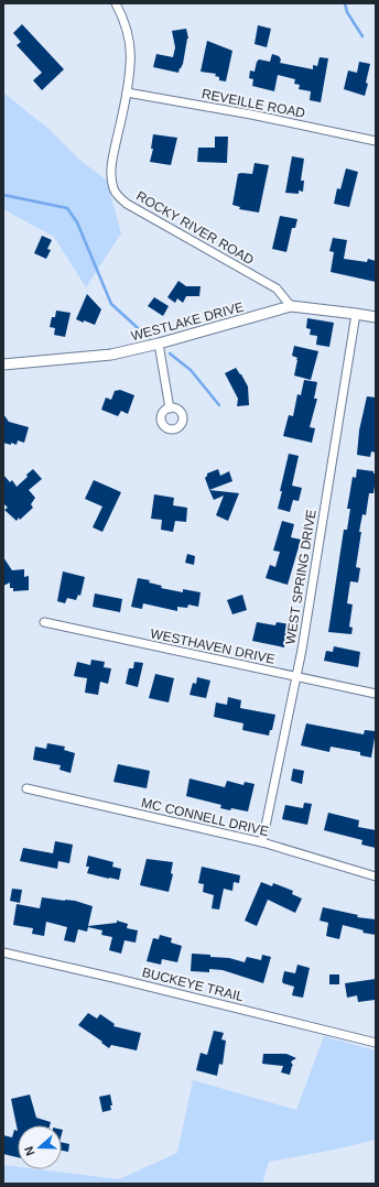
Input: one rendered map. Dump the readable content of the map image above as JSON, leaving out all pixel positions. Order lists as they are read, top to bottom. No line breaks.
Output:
{"streets":{"street":["REVEILLE ROAD","ROCKY RIVER ROAD","WESTLAKE DRIVE","WEST SPRING DRIVE","WESTHAVEN DRIVE","MC CONNELL DRIVE","BUCKEYE TRAIL"]},"crossings":[["REVEILLE ROAD","ROCKY RIVER ROAD"],["ROCKY RIVER ROAD","WESTLAKE DRIVE"],["WESTLAKE DRIVE","WEST SPRING DRIVE"],["WEST SPRING DRIVE","WESTHAVEN DRIVE"],["WEST SPRING DRIVE","MC CONNELL DRIVE"]],"north":"left"}
